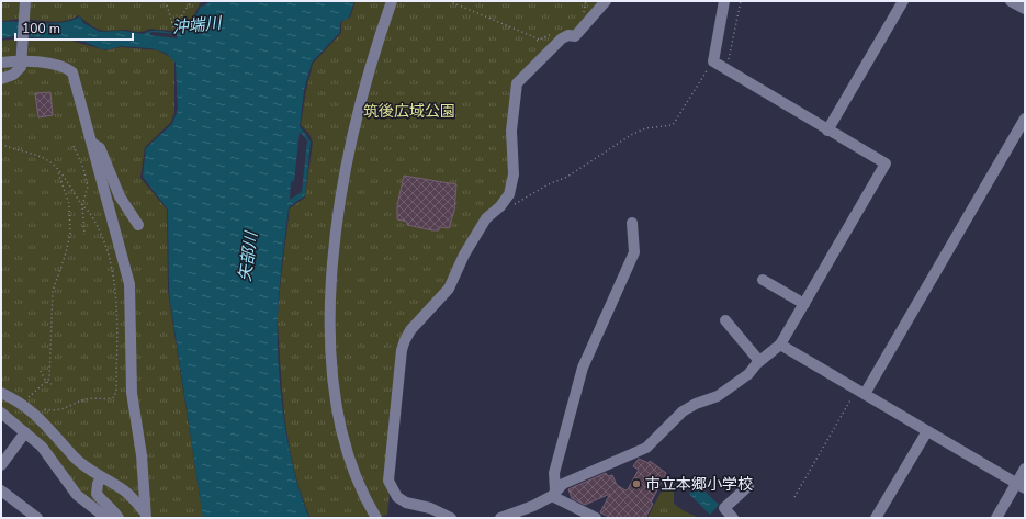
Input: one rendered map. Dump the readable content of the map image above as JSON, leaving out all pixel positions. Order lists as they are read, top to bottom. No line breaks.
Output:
{"water":["沖端川","矢部川"],"parks":["筑後広域公園"],"places":["市立本郷小学校"],"scale_bar":"100 m"}
